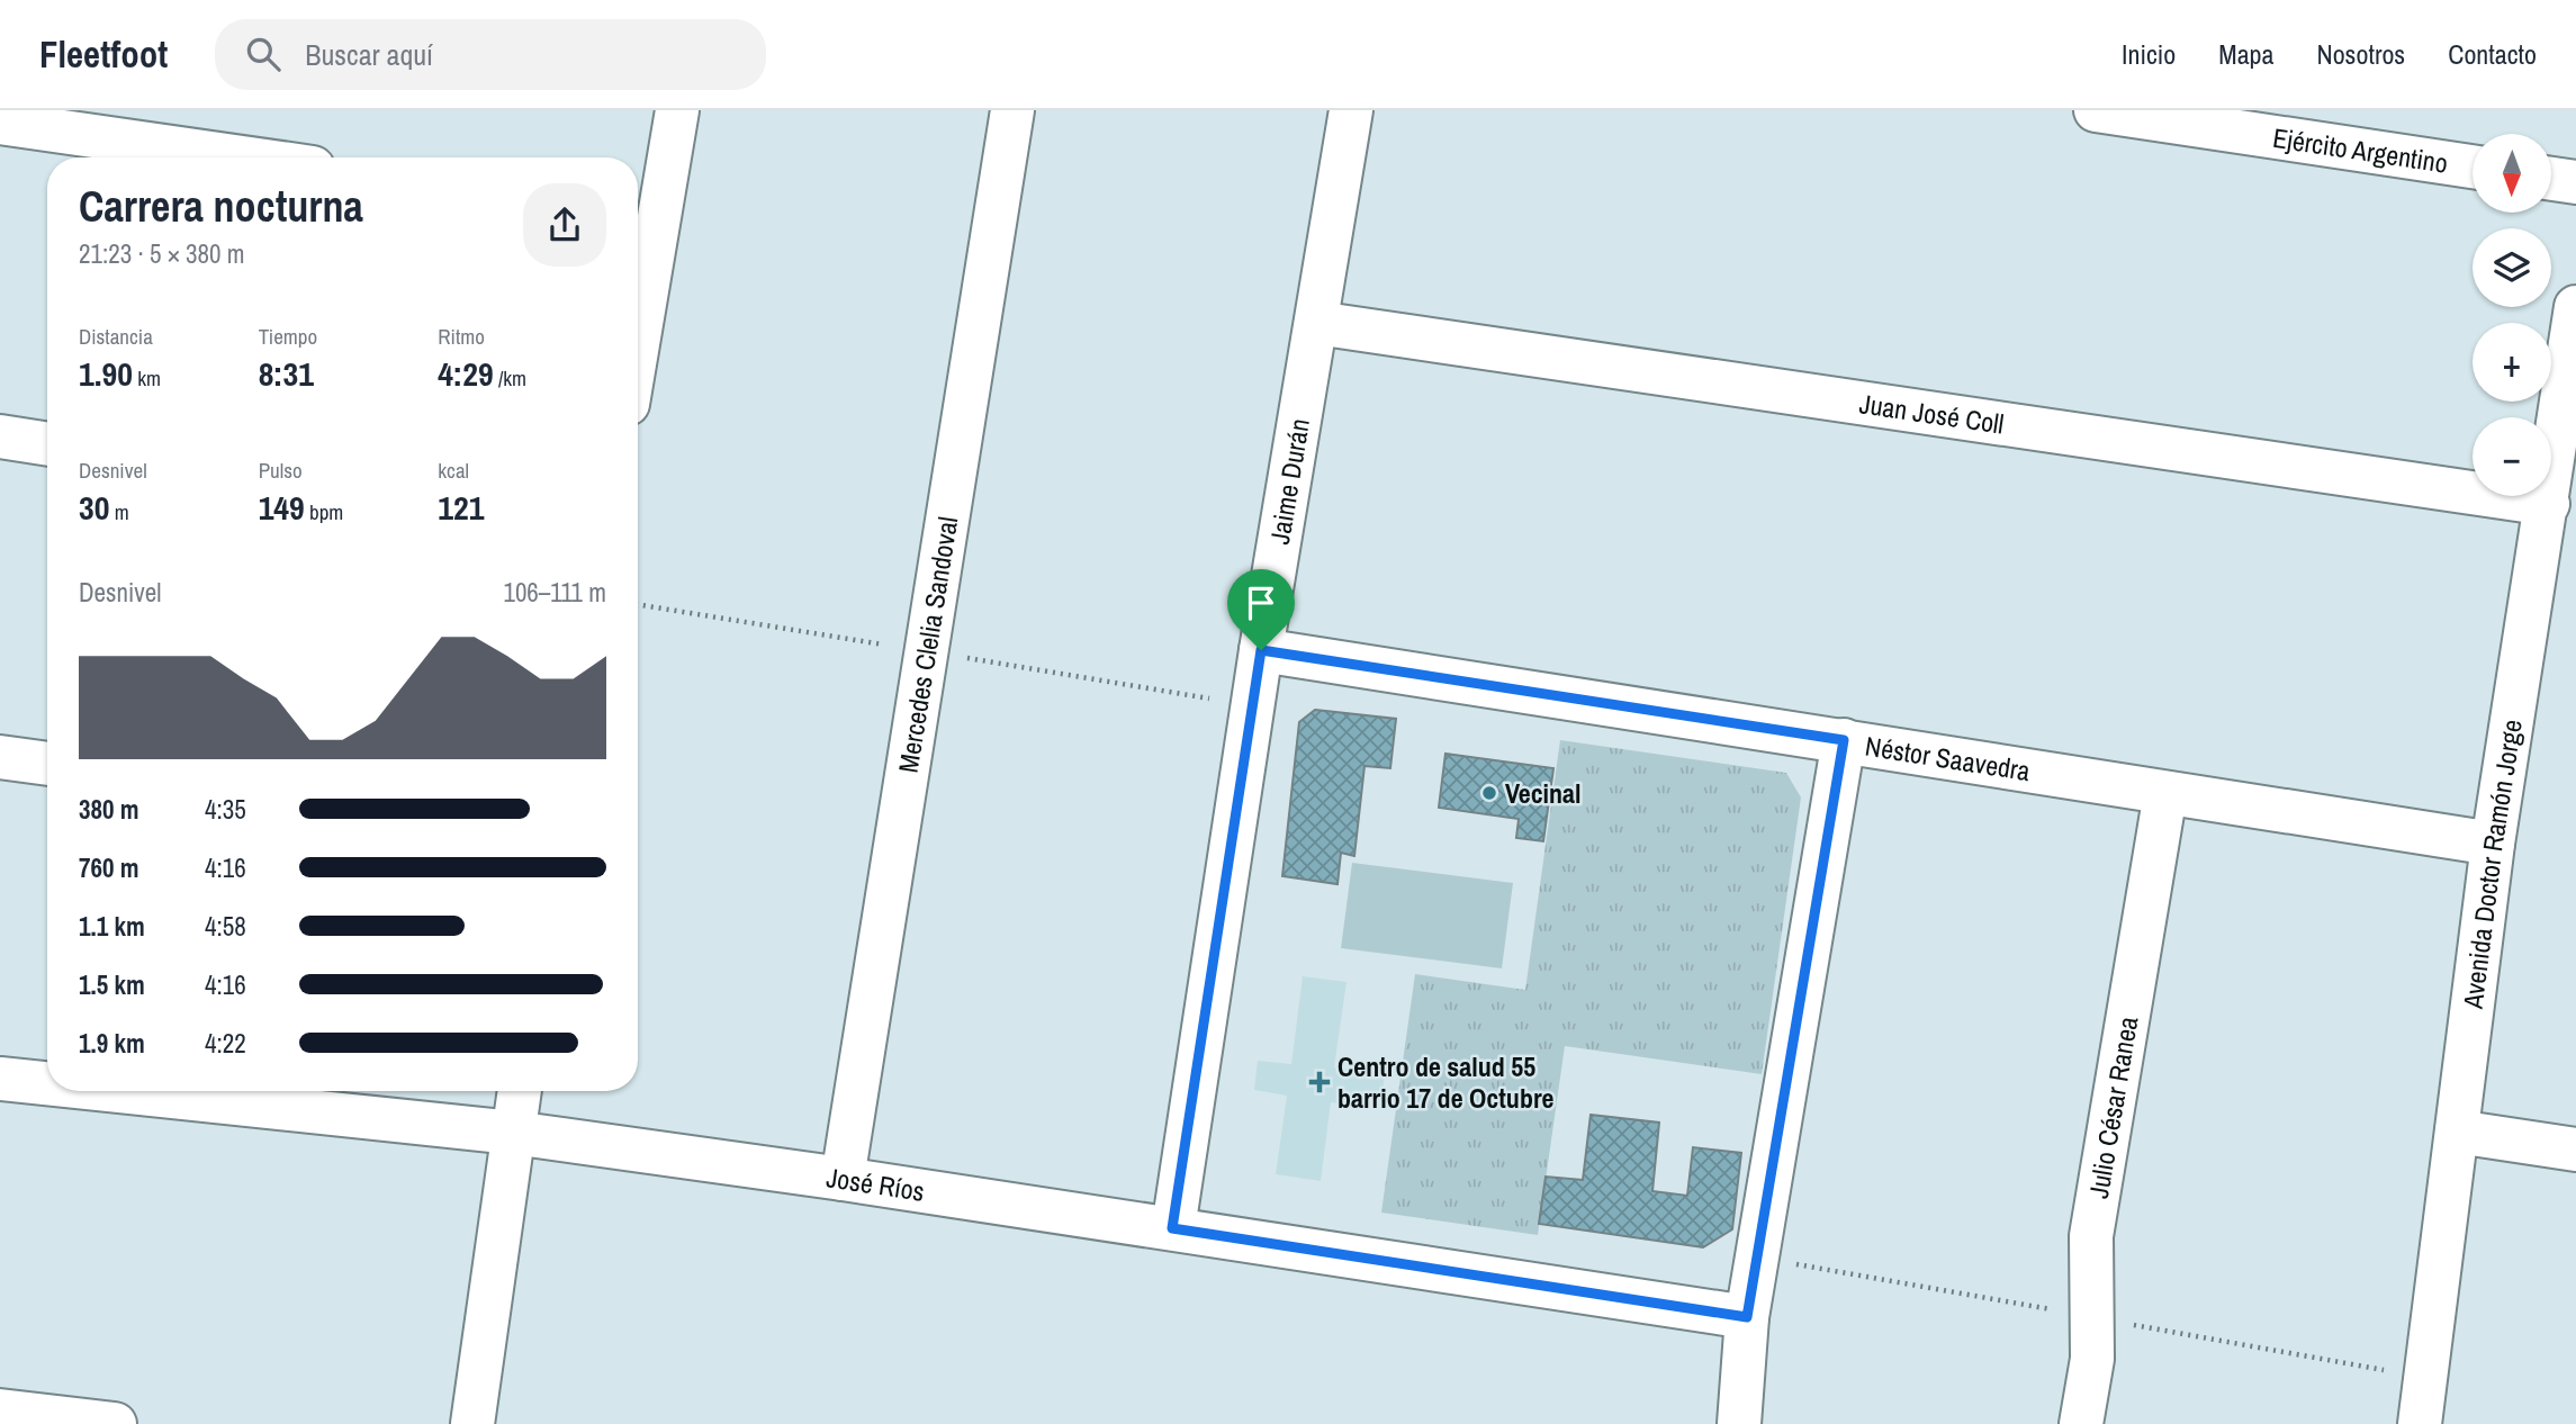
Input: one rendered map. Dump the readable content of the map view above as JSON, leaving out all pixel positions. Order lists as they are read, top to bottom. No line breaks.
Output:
{"streets":{"street":["Ejército Argentino","Juan José Coll","Jaime Durán","Mercedes Clelia Sandoval","Néstor Saavedra","Avenida Doctor Ramón Jorge","Julio César Ranea","José Ríos"]},"crossings":[["Juan José Coll","Jaime Durán"],["Juan José Coll","Avenida Doctor Ramón Jorge"],["Jaime Durán","Néstor Saavedra"],["Jaime Durán","José Ríos"],["Mercedes Clelia Sandoval","José Ríos"],["Néstor Saavedra","Avenida Doctor Ramón Jorge"],["Néstor Saavedra","Julio César Ranea"]],"places":{"other":["Vecinal"],"health":["Centro de salud 55 barrio 17 de Octubre"]},"north":"bottom","page":{"header":"Fleetfoot","search":"Buscar aquí","nav":["Inicio","Mapa","Nosotros","Contacto"],"map_buttons":["+","−"],"heading":["Carrera nocturna","21:23 · 5 × 380 m"],"stats":[["Distancia","1.90 km"],["Tiempo","8:31"],["Ritmo","4:29 /km"],["Desnivel","30 m"],["Pulso","149 bpm"],["kcal","121"]],"chart":["Desnivel","106–111 m"],"list":[{"name":"380 m","note":"4:35"},{"name":"760 m","note":"4:16"},{"name":"1.1 km","note":"4:58"},{"name":"1.5 km","note":"4:16"},{"name":"1.9 km","note":"4:22"}]}}
